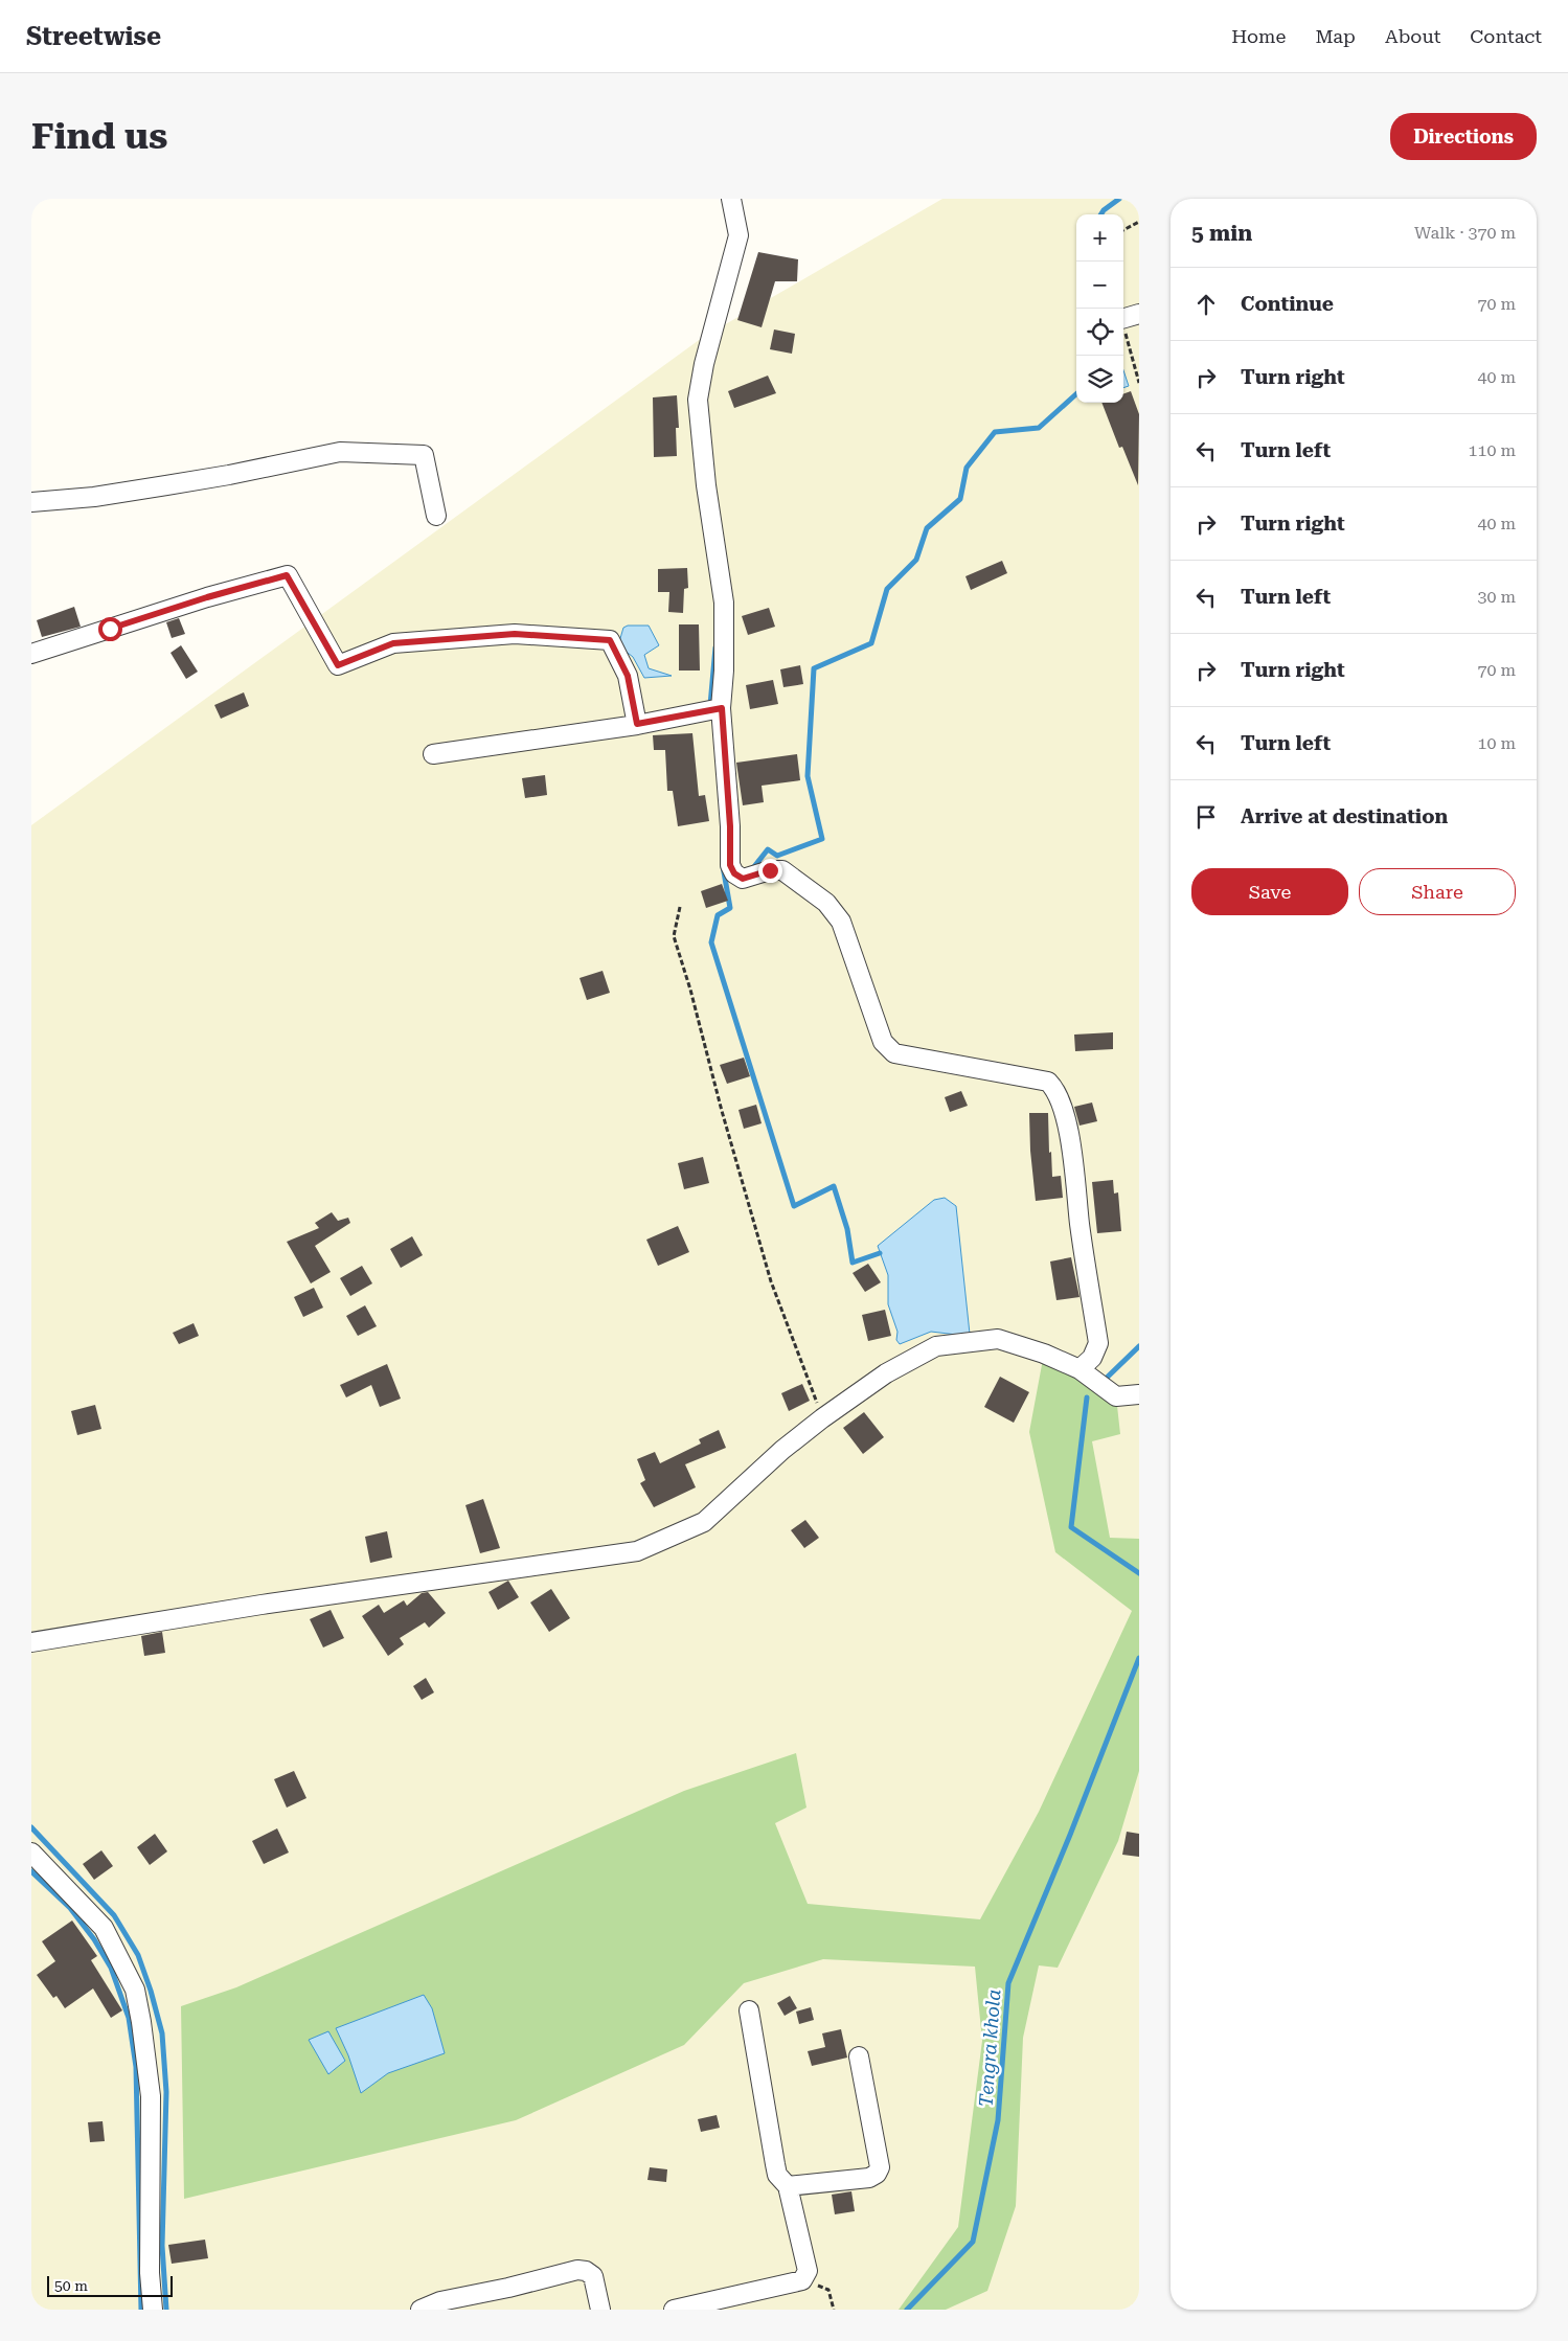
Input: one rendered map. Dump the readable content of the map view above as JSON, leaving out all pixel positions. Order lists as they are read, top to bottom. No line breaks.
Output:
{"water":["Tengra khola"],"scale_bar":"50 m","page":{"header":"Streetwise","nav":["Home","Map","About","Contact"],"buttons":["Directions",["Save","Share"]],"title":"Find us","heading":["5 min","Walk · 370 m"],"map_buttons":["+","−"],"list":[["Continue","70 m"],["Turn right","40 m"],["Turn left","110 m"],["Turn right","40 m"],["Turn left","30 m"],["Turn right","70 m"],["Turn left","10 m"],"Arrive at destination"],"scale":"50 m"}}
